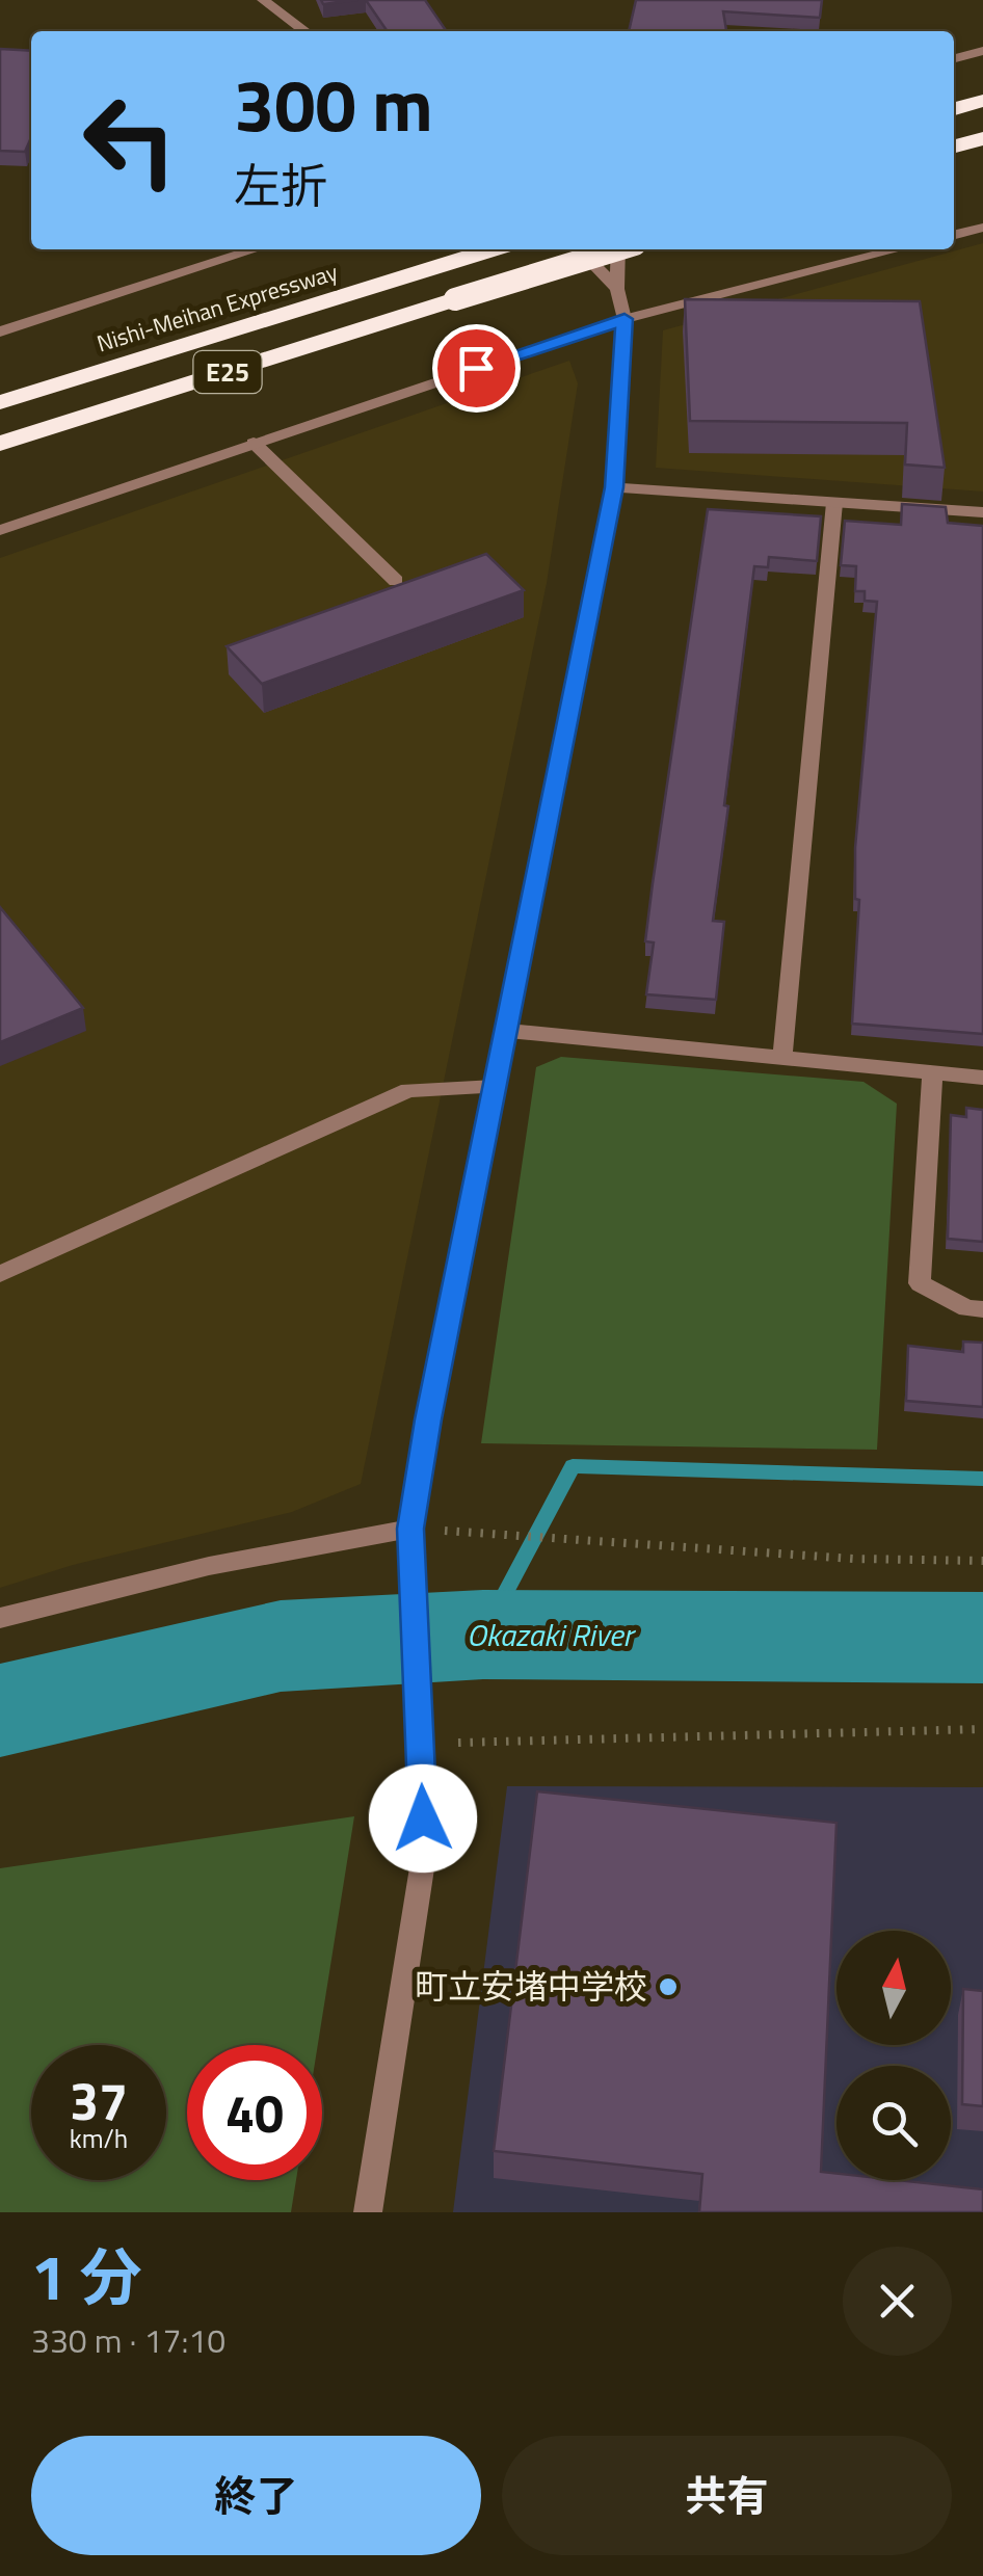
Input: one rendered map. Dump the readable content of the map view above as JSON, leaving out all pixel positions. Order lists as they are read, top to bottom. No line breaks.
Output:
{"streets":{"highway":["Nishi-Meihan Expressway","E25"]},"water":["Okazaki River"],"places":["町立安堵中学校"],"north":"top","page":{"turn":["300 m","左折"],"speed":"37 km/h","limit":"40","heading":["1 分","330 m · 17:10"],"buttons":["終了","共有"]}}
